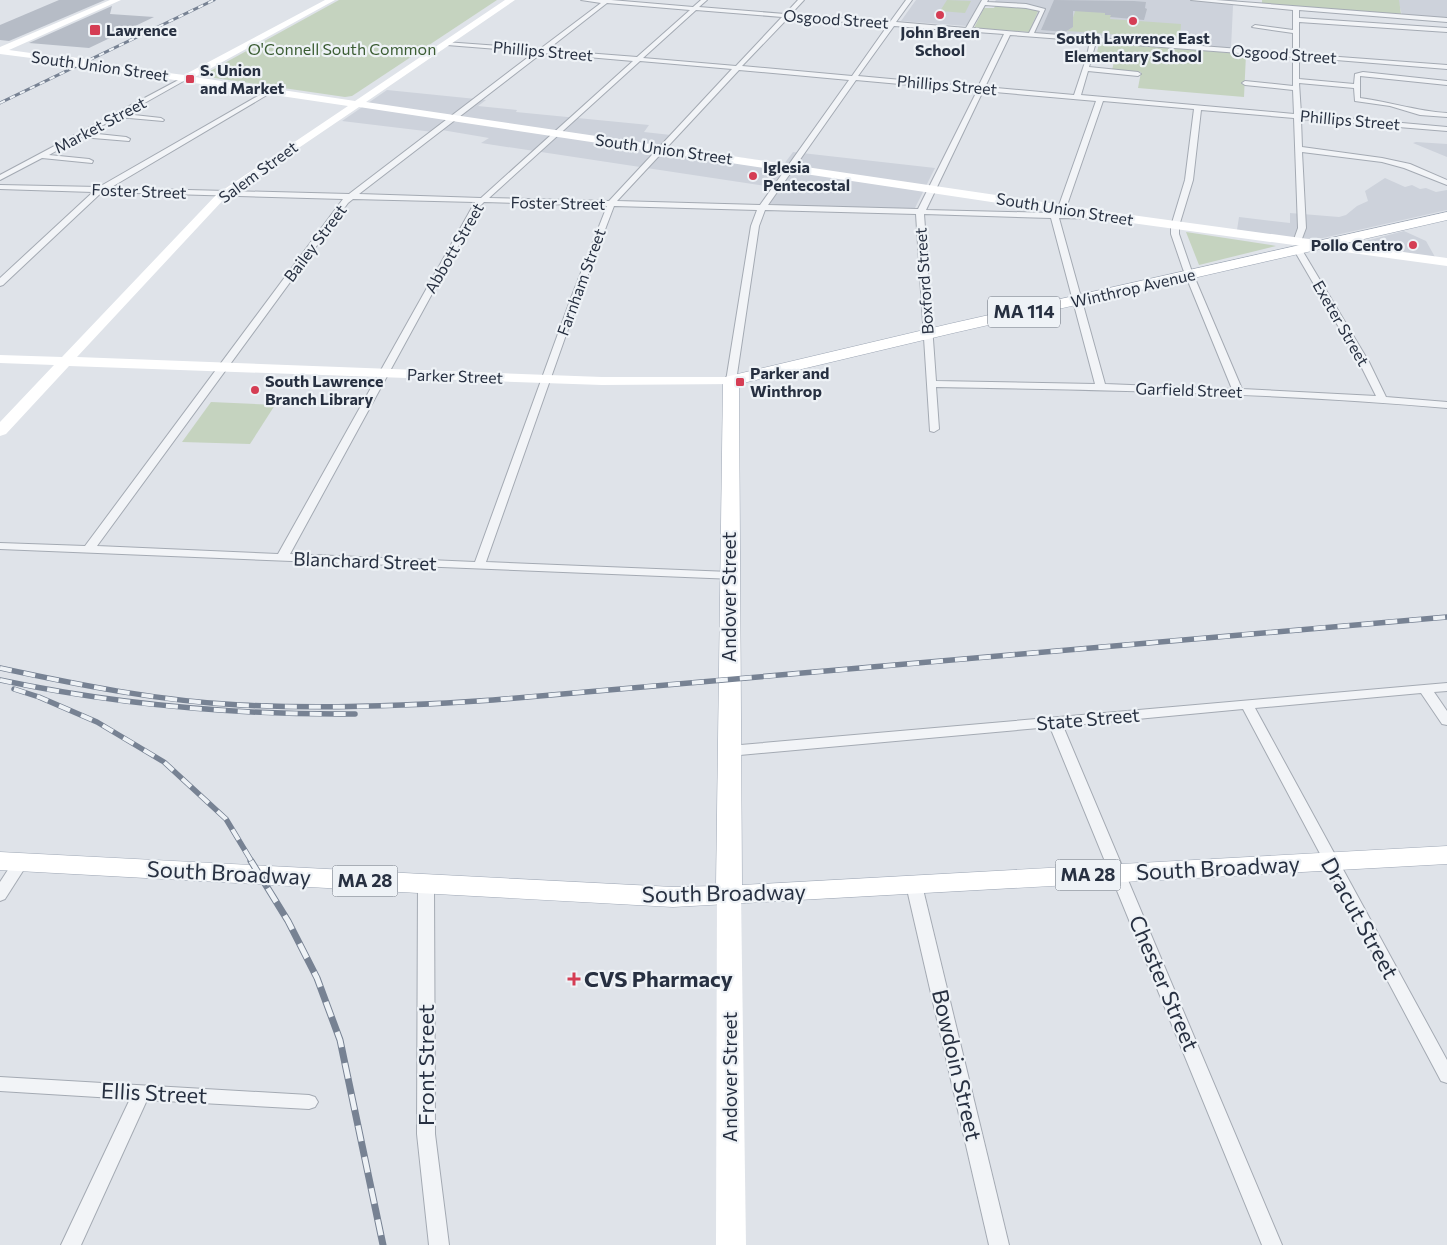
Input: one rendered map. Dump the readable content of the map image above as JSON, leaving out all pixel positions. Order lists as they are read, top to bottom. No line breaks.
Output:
{"streets":{"main road":["South Union Street","Market Street","Salem Street","Winthrop Avenue","MA 114","Parker Street","Andover Street","South Broadway","MA 28"],"street":["Osgood Street","Phillips Street","Foster Street","Bailey Street","Abbott Street","Boxford Street","Farnham Street","Exeter Street","Garfield Street","Blanchard Street","State Street","Dracut Street","Chester Street","Front Street","Bowdoin Street","Ellis Street"]},"crossings":[["Osgood Street","Bailey Street"],["Osgood Street","Abbott Street"],["Osgood Street","Boxford Street"],["Osgood Street","Farnham Street"],["Osgood Street","Andover Street"],["Phillips Street","Salem Street"],["Phillips Street","Bailey Street"],["Phillips Street","Abbott Street"],["Phillips Street","Boxford Street"],["Phillips Street","Farnham Street"],["Phillips Street","Andover Street"],["South Union Street","Market Street"],["South Union Street","Salem Street"],["South Union Street","Foster Street"],["South Union Street","Bailey Street"],["South Union Street","Abbott Street"],["South Union Street","Boxford Street"],["South Union Street","Farnham Street"],["South Union Street","Winthrop Avenue"],["South Union Street","Exeter Street"],["South Union Street","Andover Street"],["Salem Street","Foster Street"],["Salem Street","Parker Street"],["Foster Street","Bailey Street"],["Foster Street","Abbott Street"],["Foster Street","Boxford Street"],["Foster Street","Farnham Street"],["Foster Street","Andover Street"],["Bailey Street","Parker Street"],["Bailey Street","Blanchard Street"],["Abbott Street","Parker Street"],["Abbott Street","Blanchard Street"],["Boxford Street","Winthrop Avenue"],["Boxford Street","Garfield Street"],["Farnham Street","Parker Street"],["Farnham Street","Blanchard Street"],["Winthrop Avenue","Exeter Street"],["Winthrop Avenue","Parker Street"],["Winthrop Avenue","Andover Street"],["Exeter Street","Garfield Street"],["Parker Street","Andover Street"],["Blanchard Street","Andover Street"],["Andover Street","State Street"],["Andover Street","South Broadway"],["State Street","Dracut Street"],["State Street","Chester Street"],["South Broadway","Dracut Street"],["South Broadway","Chester Street"],["South Broadway","Front Street"],["South Broadway","Bowdoin Street"]],"parks":["O'Connell South Common"],"places":{"other":["John Breen School","South Lawrence East Elementary School","Iglesia Pentecostal","Pollo Centro","South Lawrence Branch Library"],"transit":["Lawrence","S. Union and Market","Parker and Winthrop"],"health":["CVS Pharmacy"]}}
